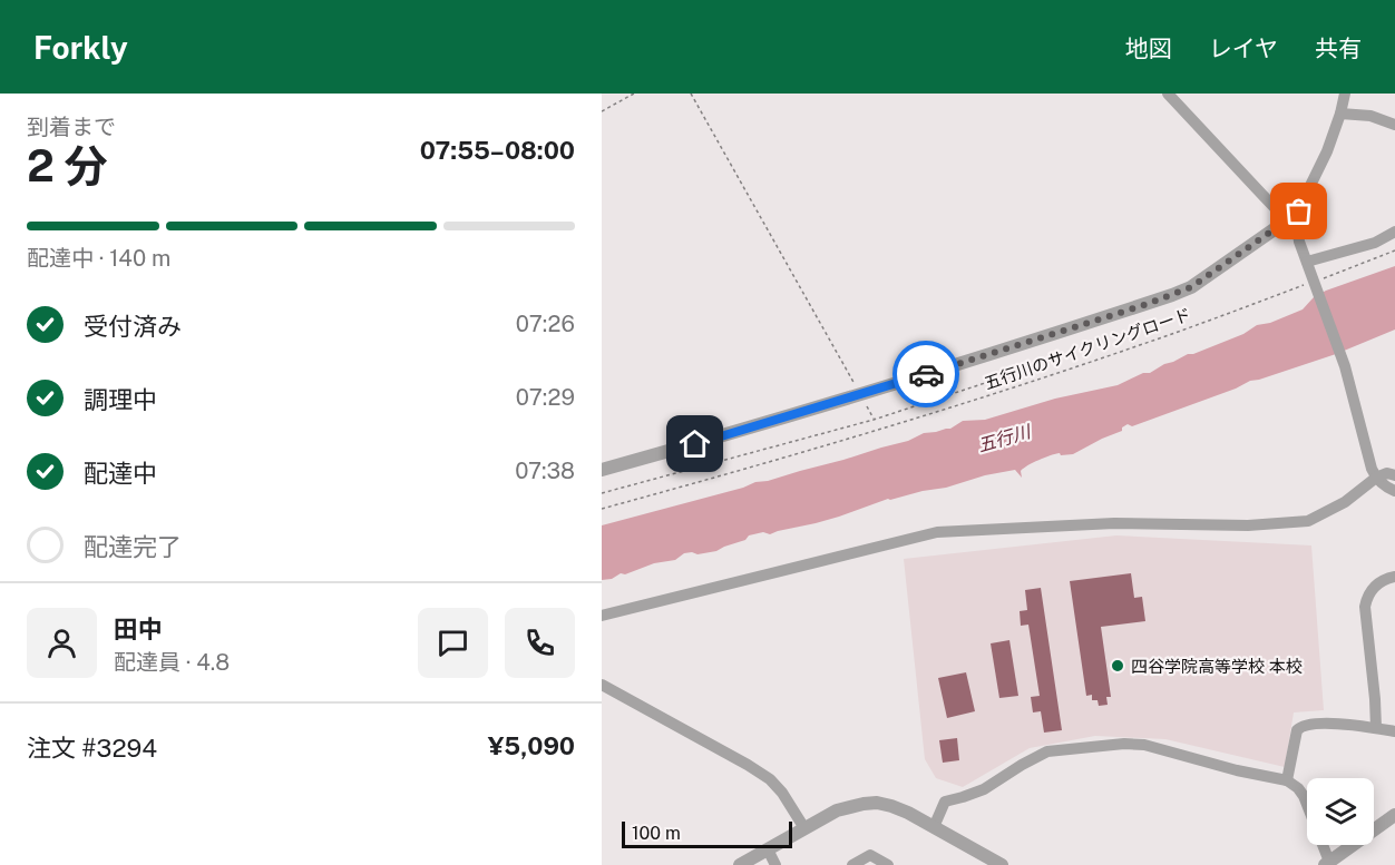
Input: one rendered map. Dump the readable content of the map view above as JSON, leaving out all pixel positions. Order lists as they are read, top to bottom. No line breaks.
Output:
{"streets":{"path":["五行川のサイクリングロード"]},"water":["五行川"],"places":["四谷学院高等学校 本校"],"scale_bar":"100 m","page":{"header":"Forkly","nav":["地図","レイヤ","共有"],"heading":["2 分","到着まで","07:55–08:00"],"panel":["田中","配達員 · 4.8","注文 #3294","¥5,090"],"bar":"配達中 · 140 m","list":[["受付済み","07:26"],["調理中","07:29"],["配達中","07:38"],"配達完了"],"scale":"100 m"}}
